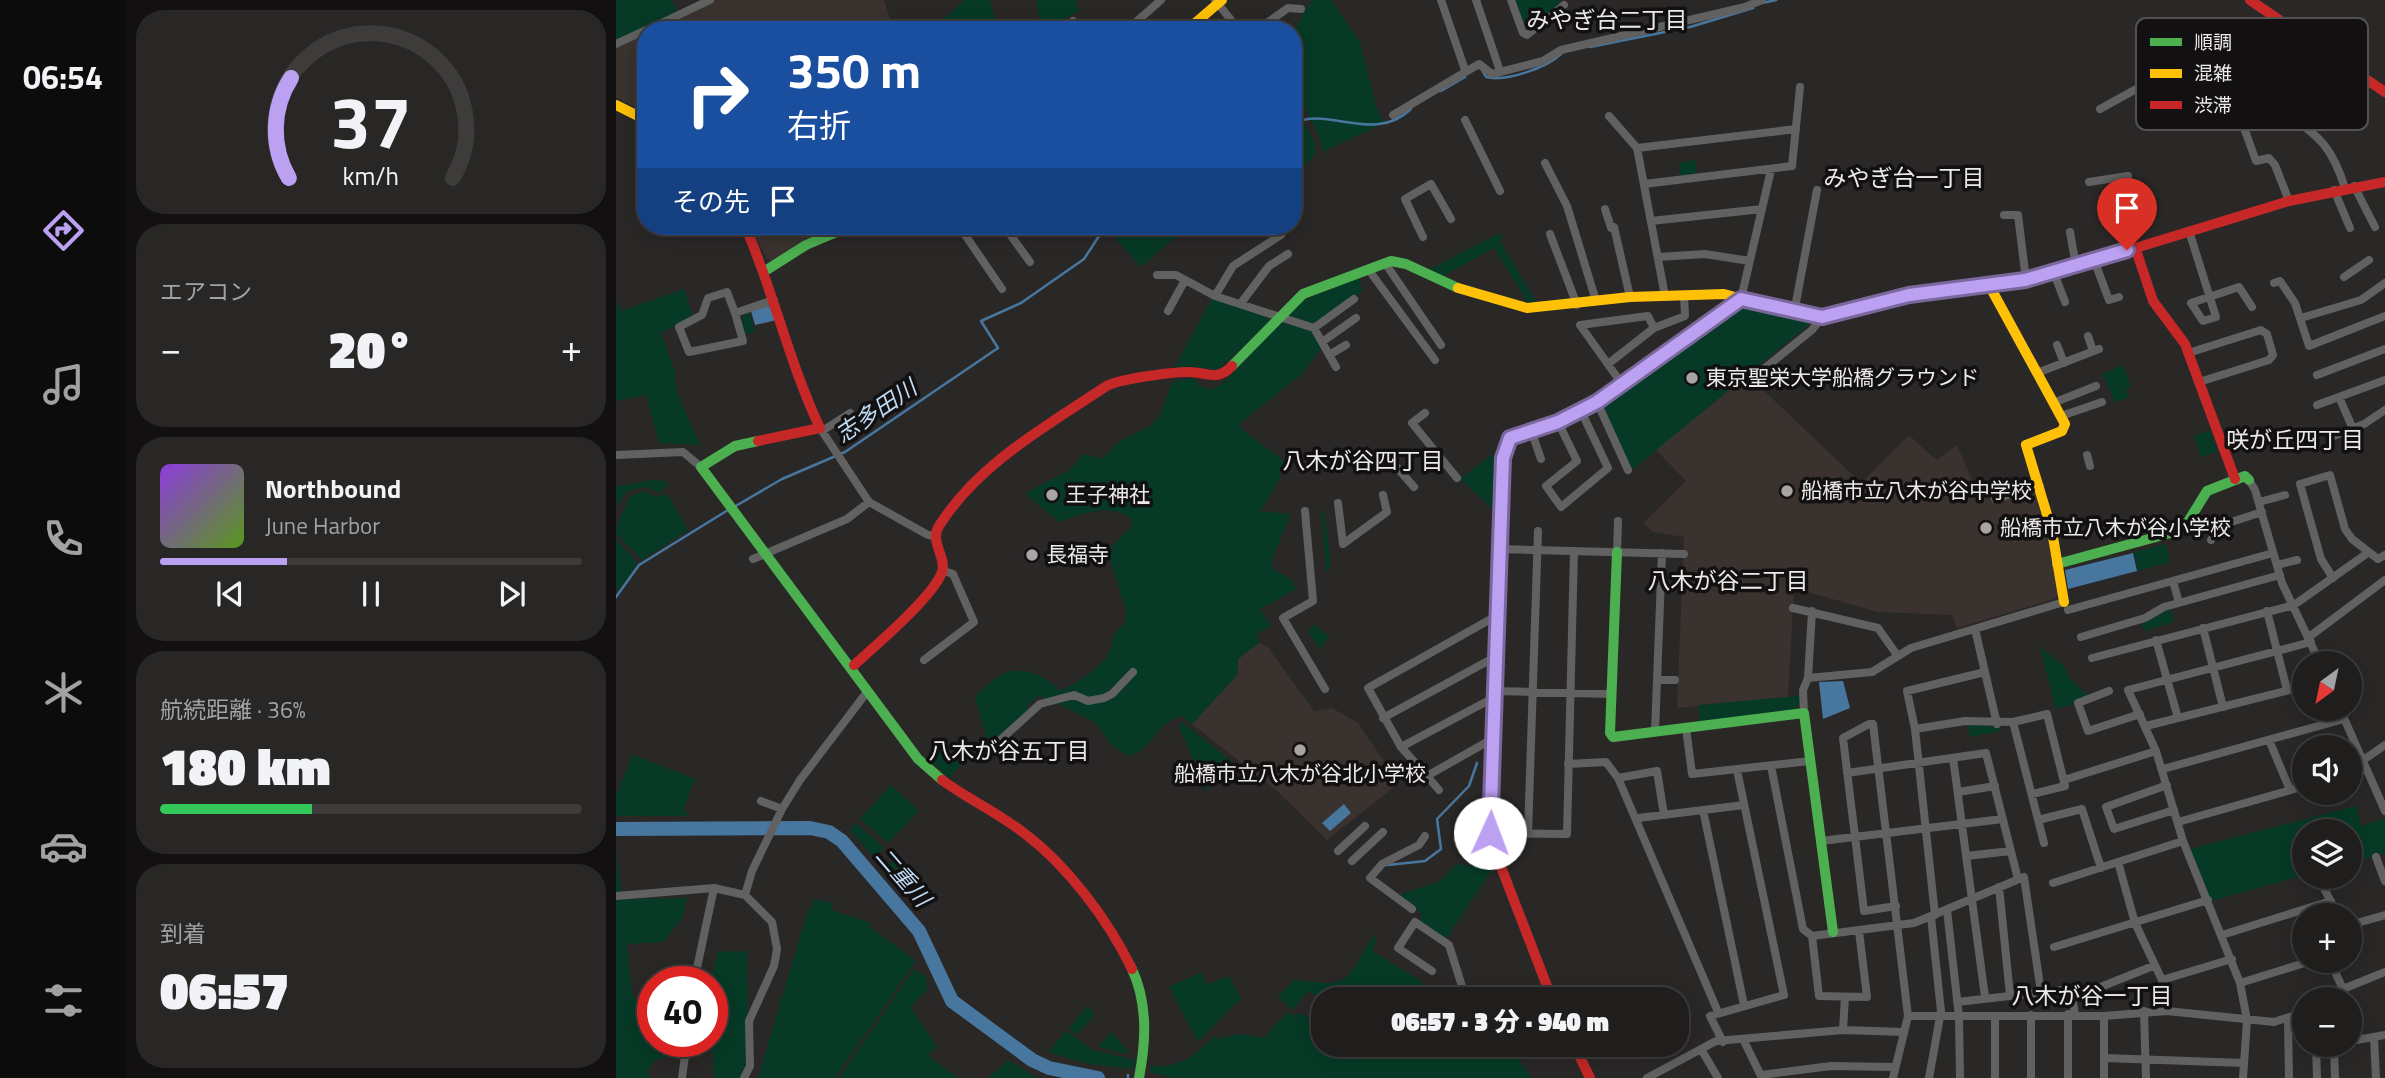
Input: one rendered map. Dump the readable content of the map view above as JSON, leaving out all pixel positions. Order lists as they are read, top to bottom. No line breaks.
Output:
{"districts":["みやぎ台二丁目","みやぎ台一丁目","咲が丘四丁目","八木が谷四丁目","八木が谷二丁目","八木が谷五丁目","八木が谷一丁目"],"water":["志多田川","二重川"],"places":["東京聖栄大学船橋グラウンド","船橋市立八木が谷中学校","王子神社","船橋市立八木が谷小学校","長福寺","船橋市立八木が谷北小学校"],"legend":["順調","混雑","渋滞"],"north":"bottom left","page":{"tabs":"06:54","turn":["350 m","右折"],"then":"その先","tile":["エアコン",["航続距離 · 36%","180 km"],["到着","06:57"]],"heat":["−","20°","+"],"song":["Northbound","June Harbor"],"map_buttons":["+","−"],"limit":"40","trip":"06:57 · 3 分 · 940 m","gauge":["37","km/h"]}}
